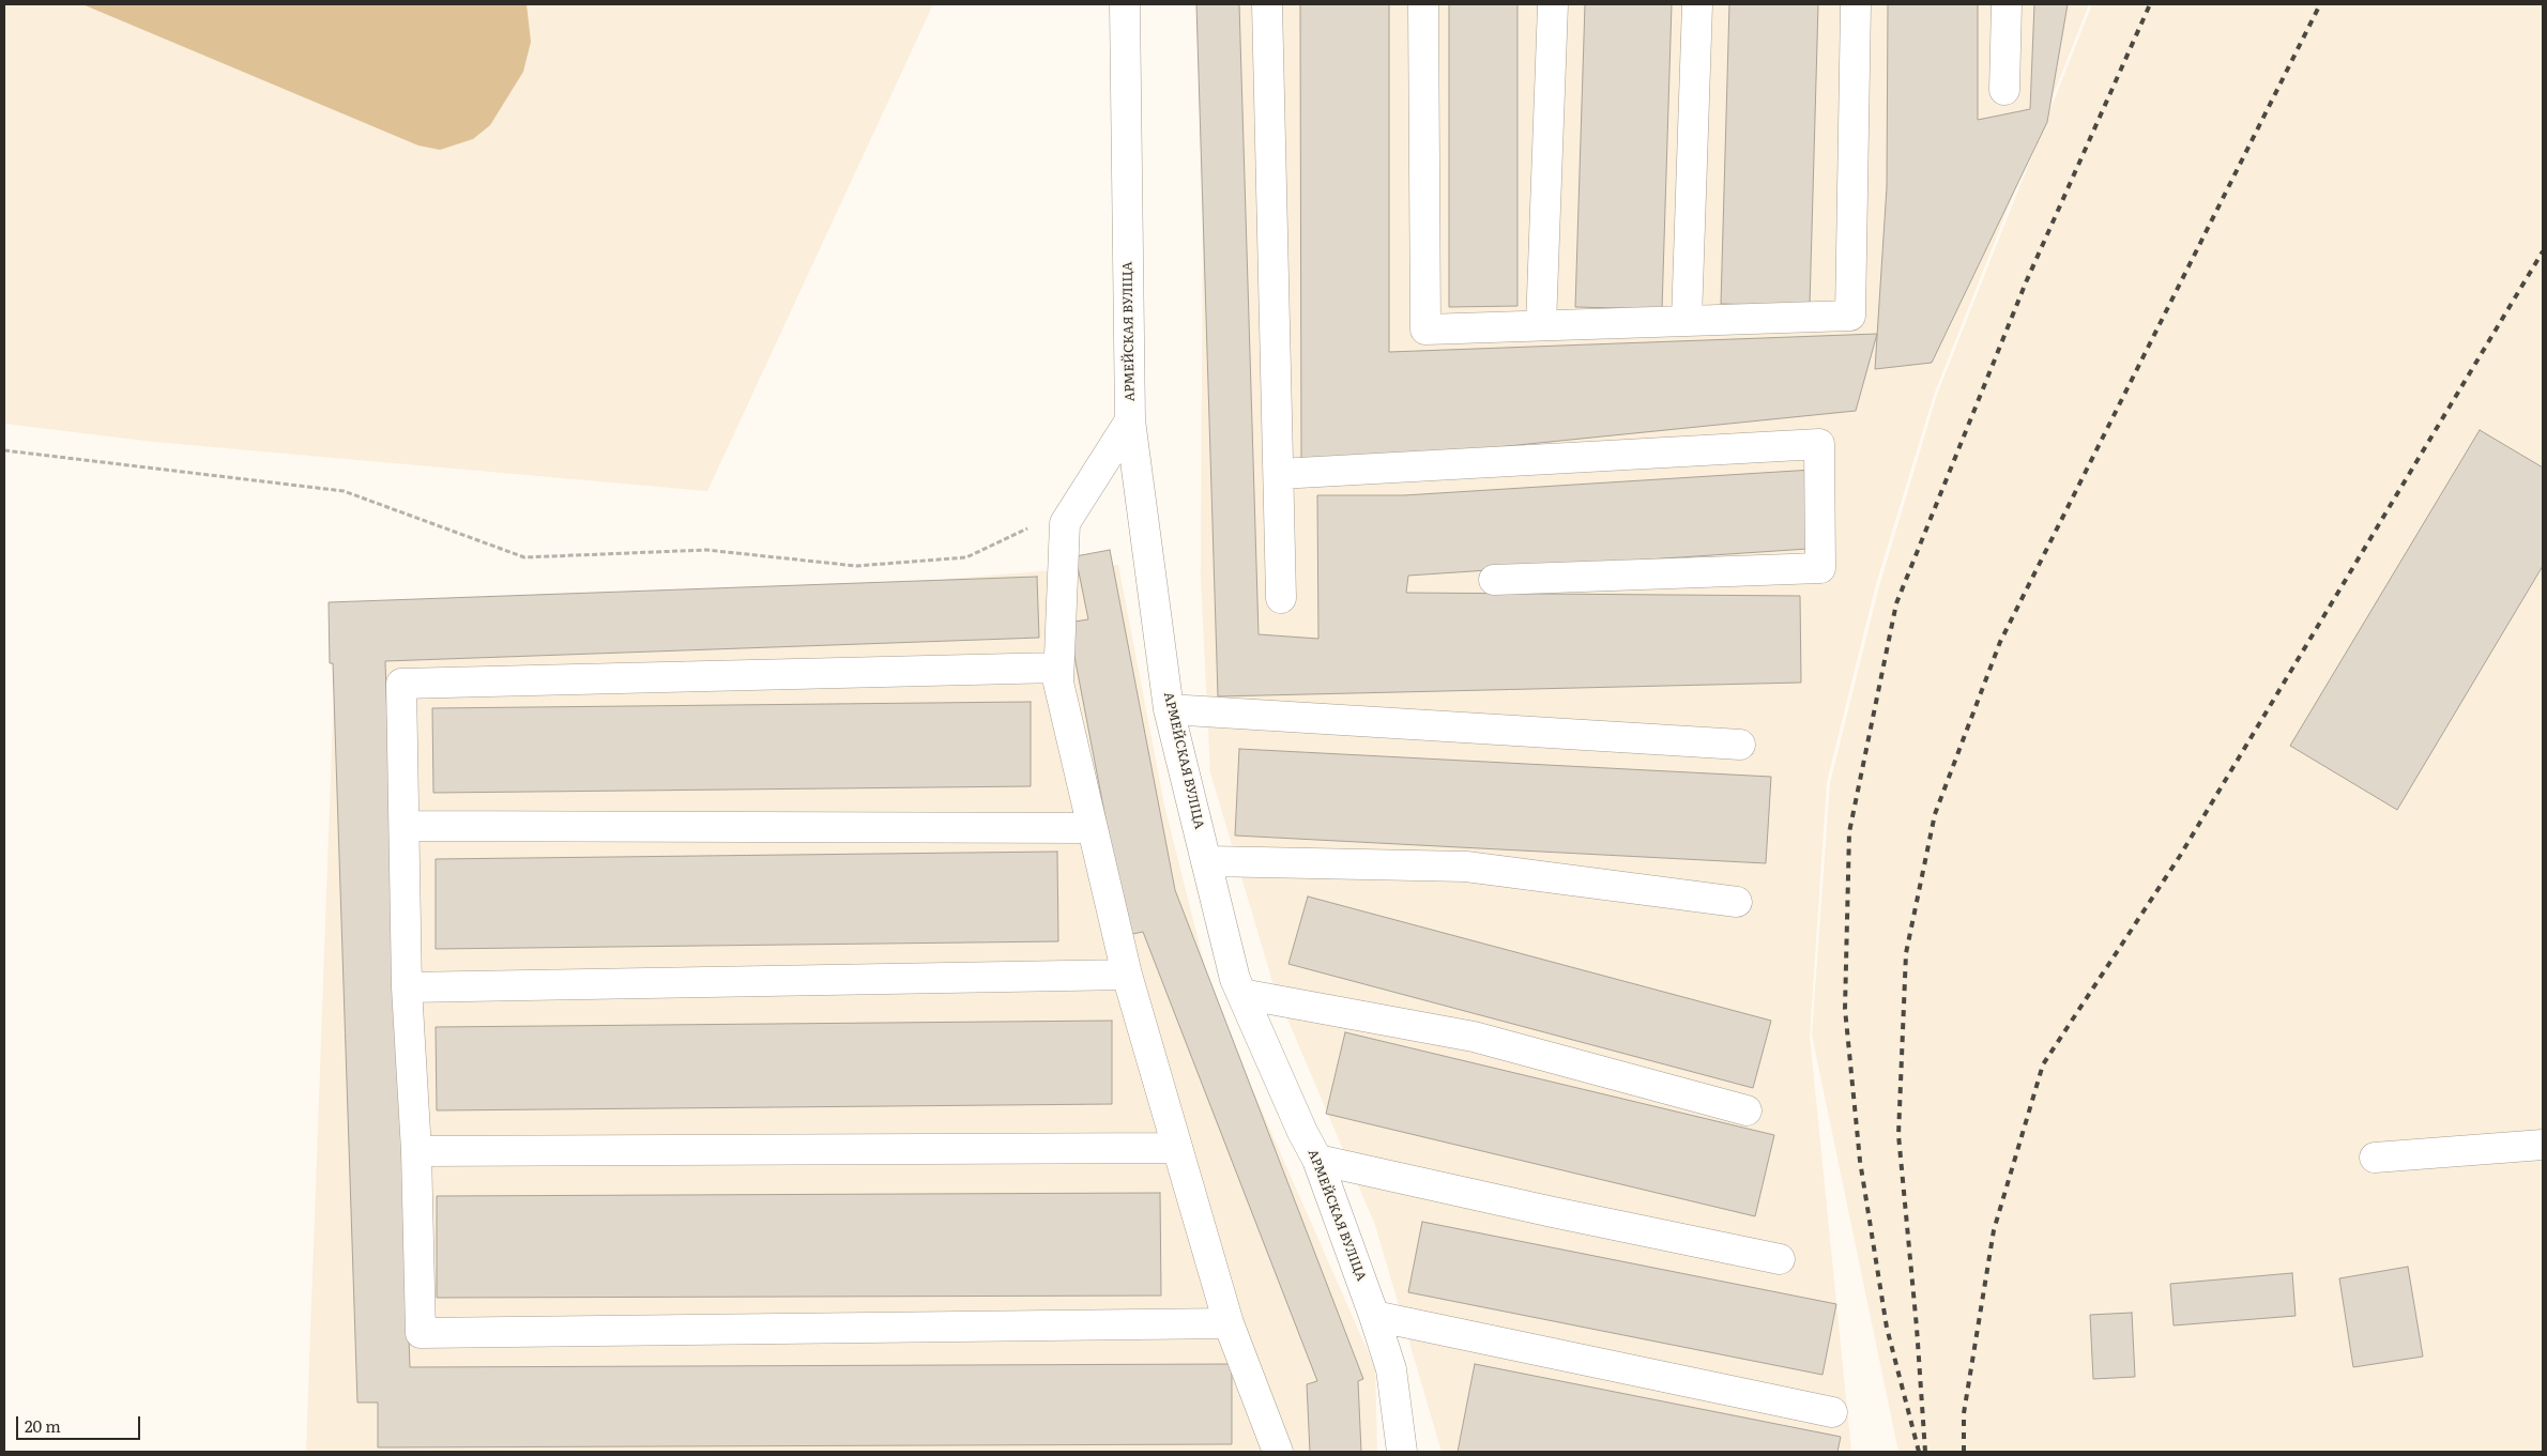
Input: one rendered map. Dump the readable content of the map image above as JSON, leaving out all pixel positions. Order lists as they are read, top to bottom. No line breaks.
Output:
{"streets":{"street":["АРМЕЙСКАЯ ВУЛІЦА"]},"scale_bar":"20 m"}
